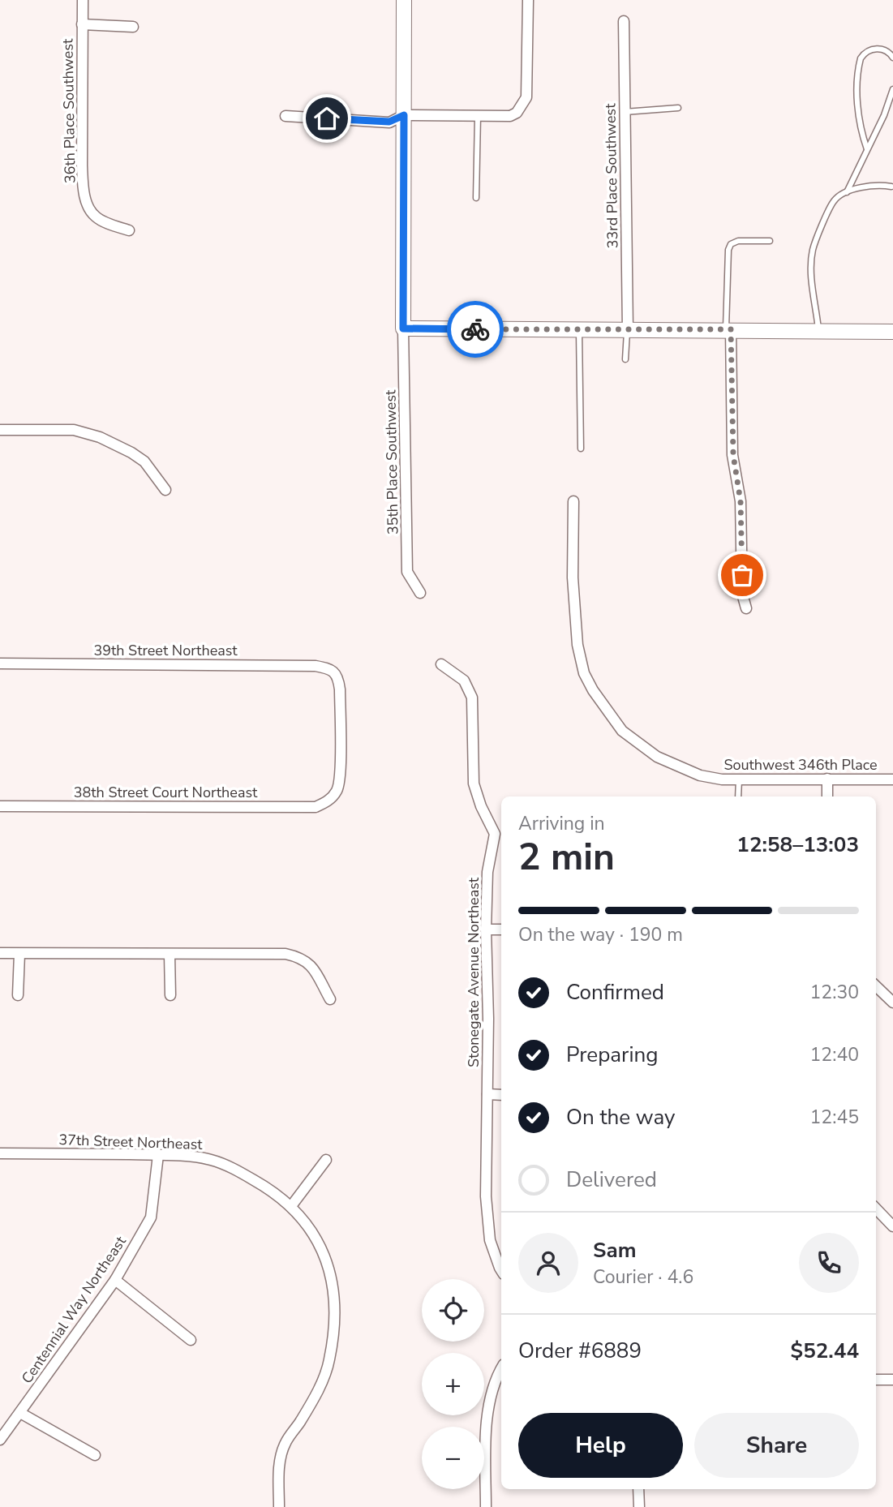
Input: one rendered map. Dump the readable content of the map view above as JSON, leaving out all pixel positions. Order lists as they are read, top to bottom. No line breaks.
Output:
{"streets":{"street":["36th Place Southwest","33rd Place Southwest","35th Place Southwest","39th Street Northeast","Southwest 346th Place","38th Street Court Northeast","Stonegate Avenue Northeast","37th Street Northeast","Centennial Way Northeast"]},"crossings":[["39th Street Northeast","38th Street Court Northeast"],["37th Street Northeast","Centennial Way Northeast"]],"page":{"heading":["2 min","Arriving in","12:58–13:03"],"panel":["Sam","Courier · 4.6","Order #6889","$52.44"],"bar":"On the way · 190 m","list":[["Confirmed","12:30"],["Preparing","12:40"],["On the way","12:45"],"Delivered"],"map_buttons":["+","−"],"buttons":["Help","Share"]}}
